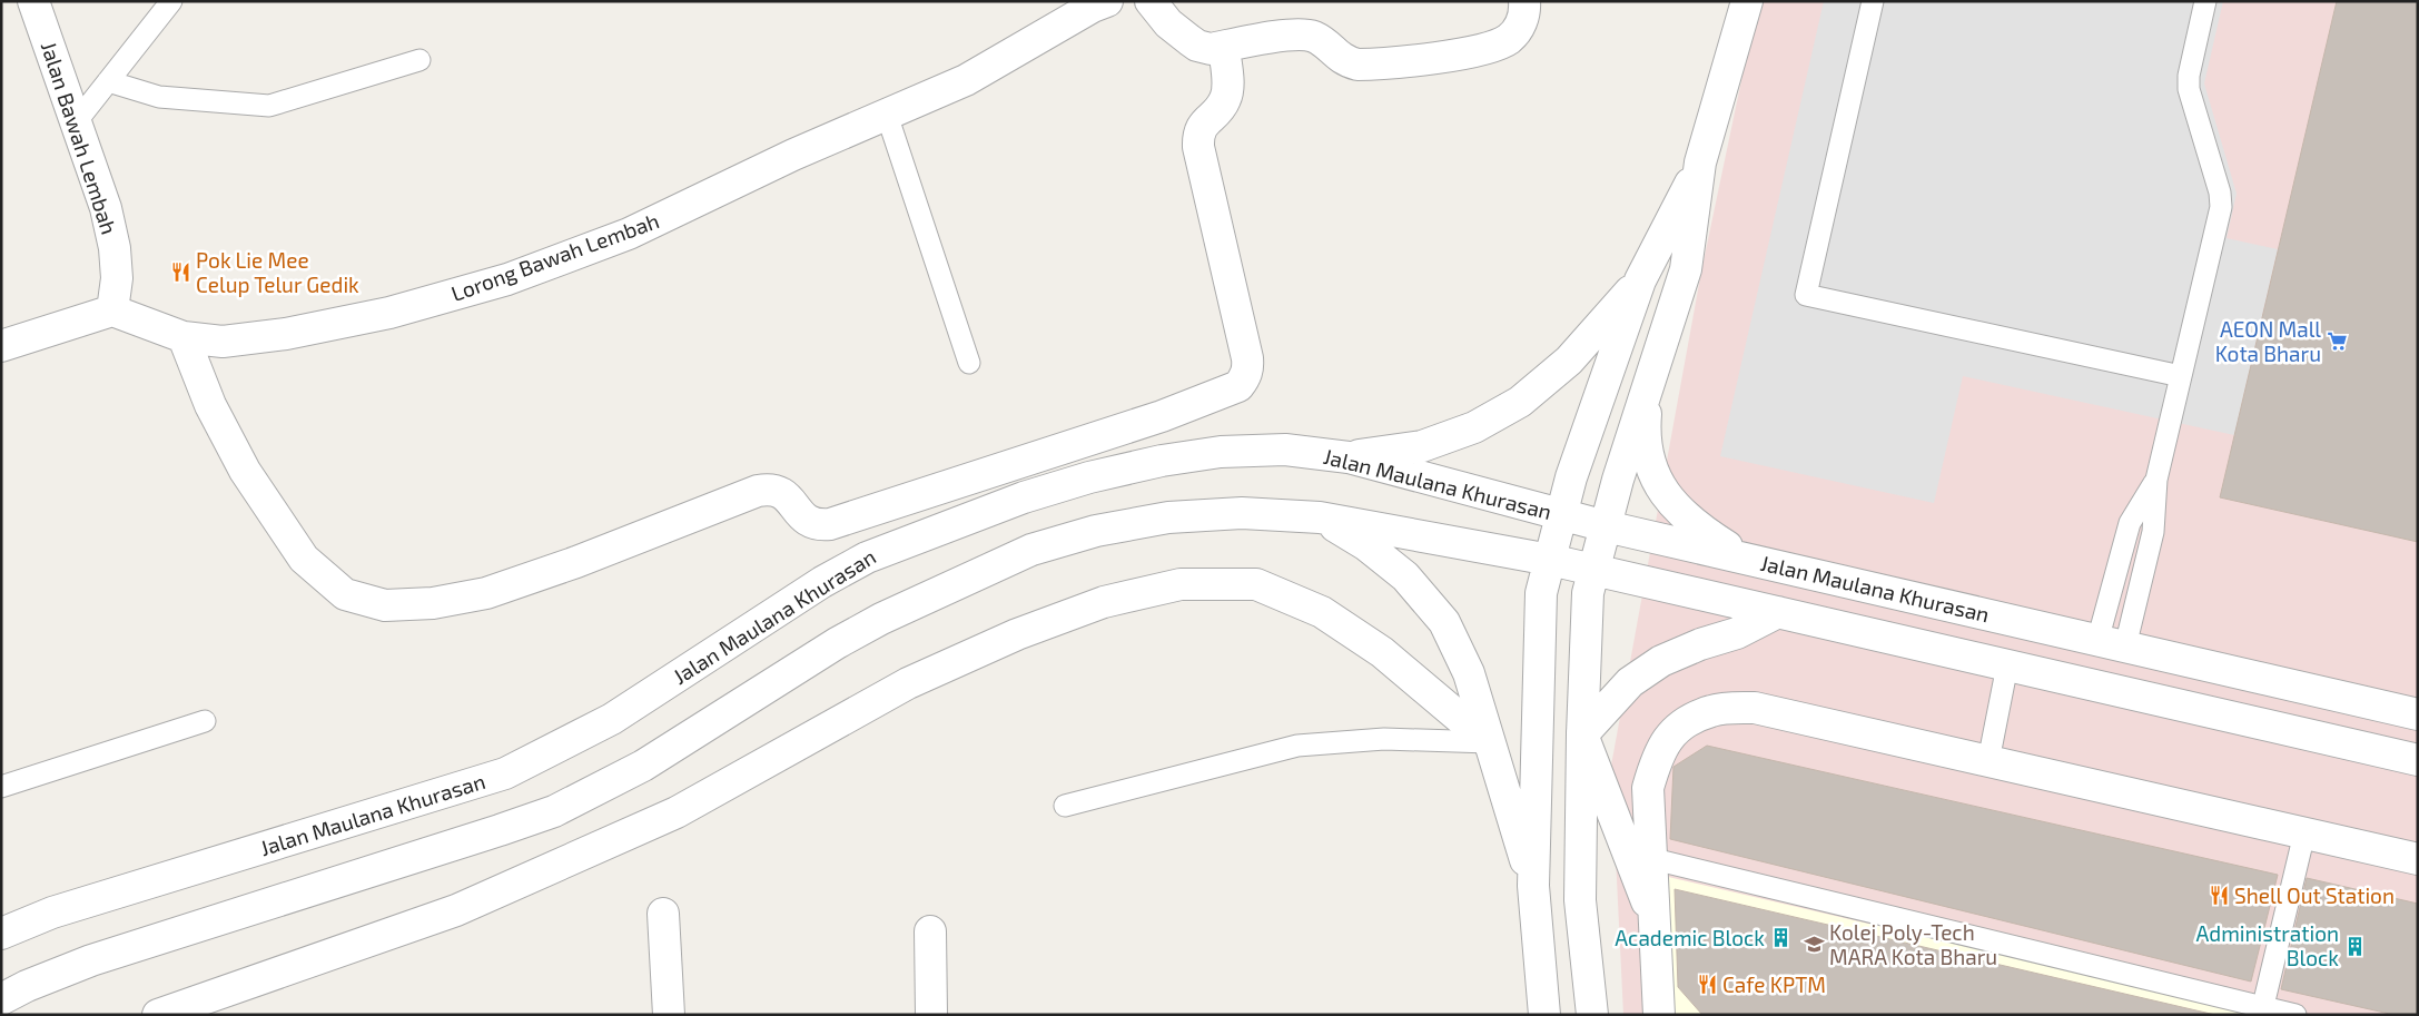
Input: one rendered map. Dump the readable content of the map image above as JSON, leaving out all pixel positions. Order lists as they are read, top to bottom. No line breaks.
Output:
{"streets":{"street":["Jalan Bawah Lembah","Lorong Bawah Lembah","Jalan Maulana Khurasan"]},"crossings":[["Jalan Bawah Lembah","Lorong Bawah Lembah"]],"places":{"restaurant":["Pok Lie Mee Celup Telur Gedik","Shell Out Station","Cafe KPTM"],"supermarket":["AEON Mall Kota Bharu"],"building":["Academic Block","Administration Block"],"school or university":["Kolej Poly-Tech MARA Kota Bharu"]}}
